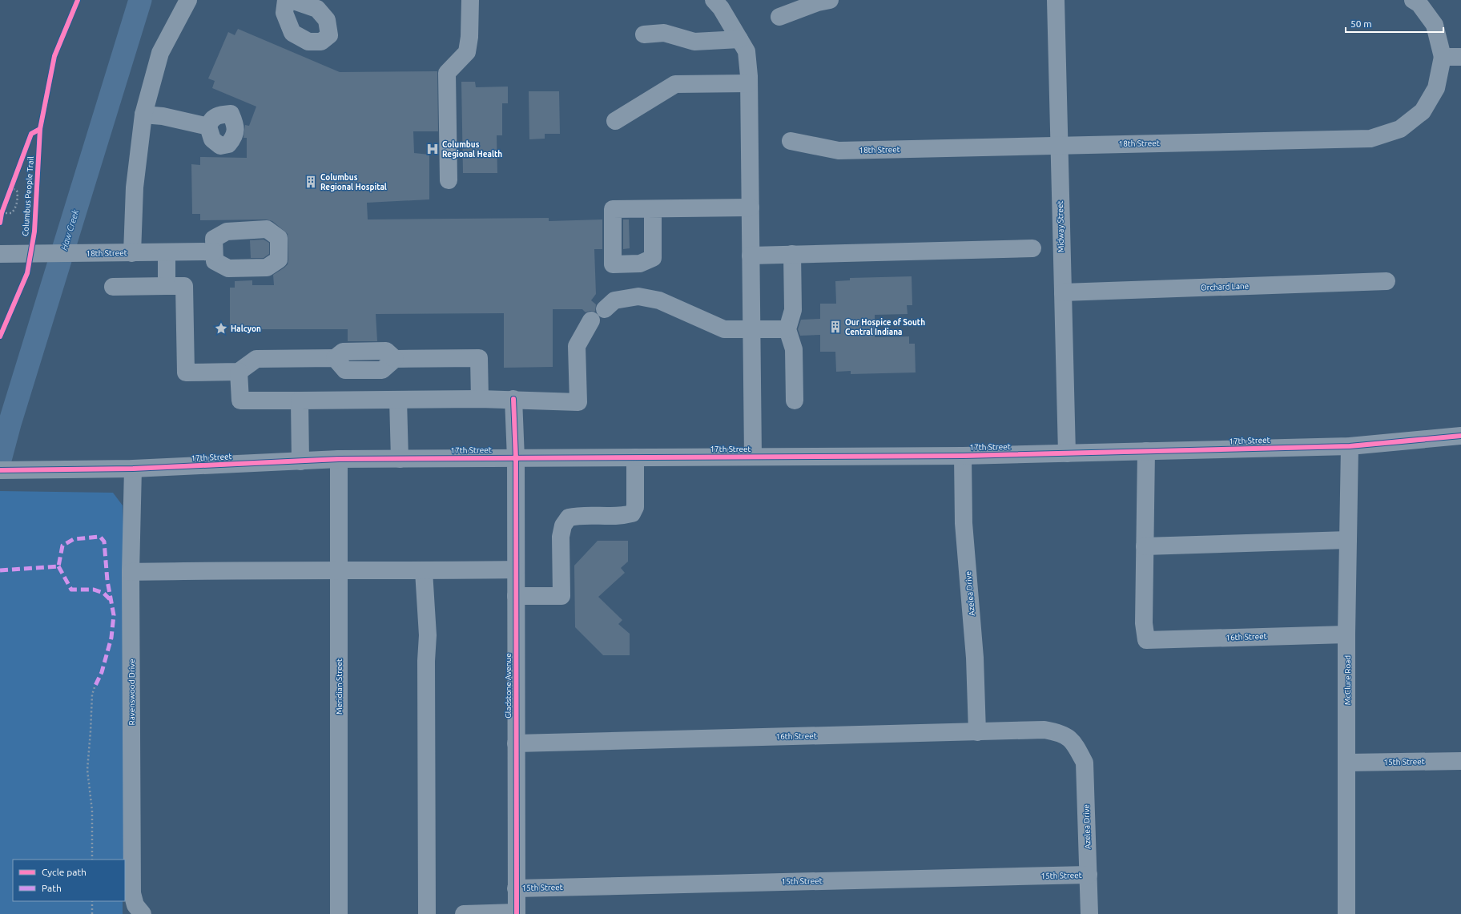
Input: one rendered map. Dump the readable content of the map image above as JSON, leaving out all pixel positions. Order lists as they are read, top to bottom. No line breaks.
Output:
{"streets":{"street":["18th Street","Midway Street","Orchard Lane","17th Street","Azelea Drive","16th Street","McClure Road","Gladstone Avenue","Meridian Street","Ravenswood Drive","15th Street"],"cycle path":["Columbus People Trail"]},"crossings":[["18th Street","Midway Street"],["Midway Street","Orchard Lane"],["Midway Street","17th Street"],["17th Street","Azelea Drive"],["17th Street","McClure Road"],["17th Street","Gladstone Avenue"],["17th Street","Meridian Street"],["17th Street","Ravenswood Drive"],["Azelea Drive","16th Street"],["Azelea Drive","15th Street"],["16th Street","McClure Road"],["16th Street","Gladstone Avenue"],["McClure Road","15th Street"],["Gladstone Avenue","15th Street"]],"water":["Haw Creek"],"places":{"hospital":["Columbus Regional Health"],"building":["Columbus Regional Hospital","Our Hospice of South Central Indiana"],"place":["Halcyon"]},"legend":["Cycle path","Path"],"scale_bar":"50 m"}
